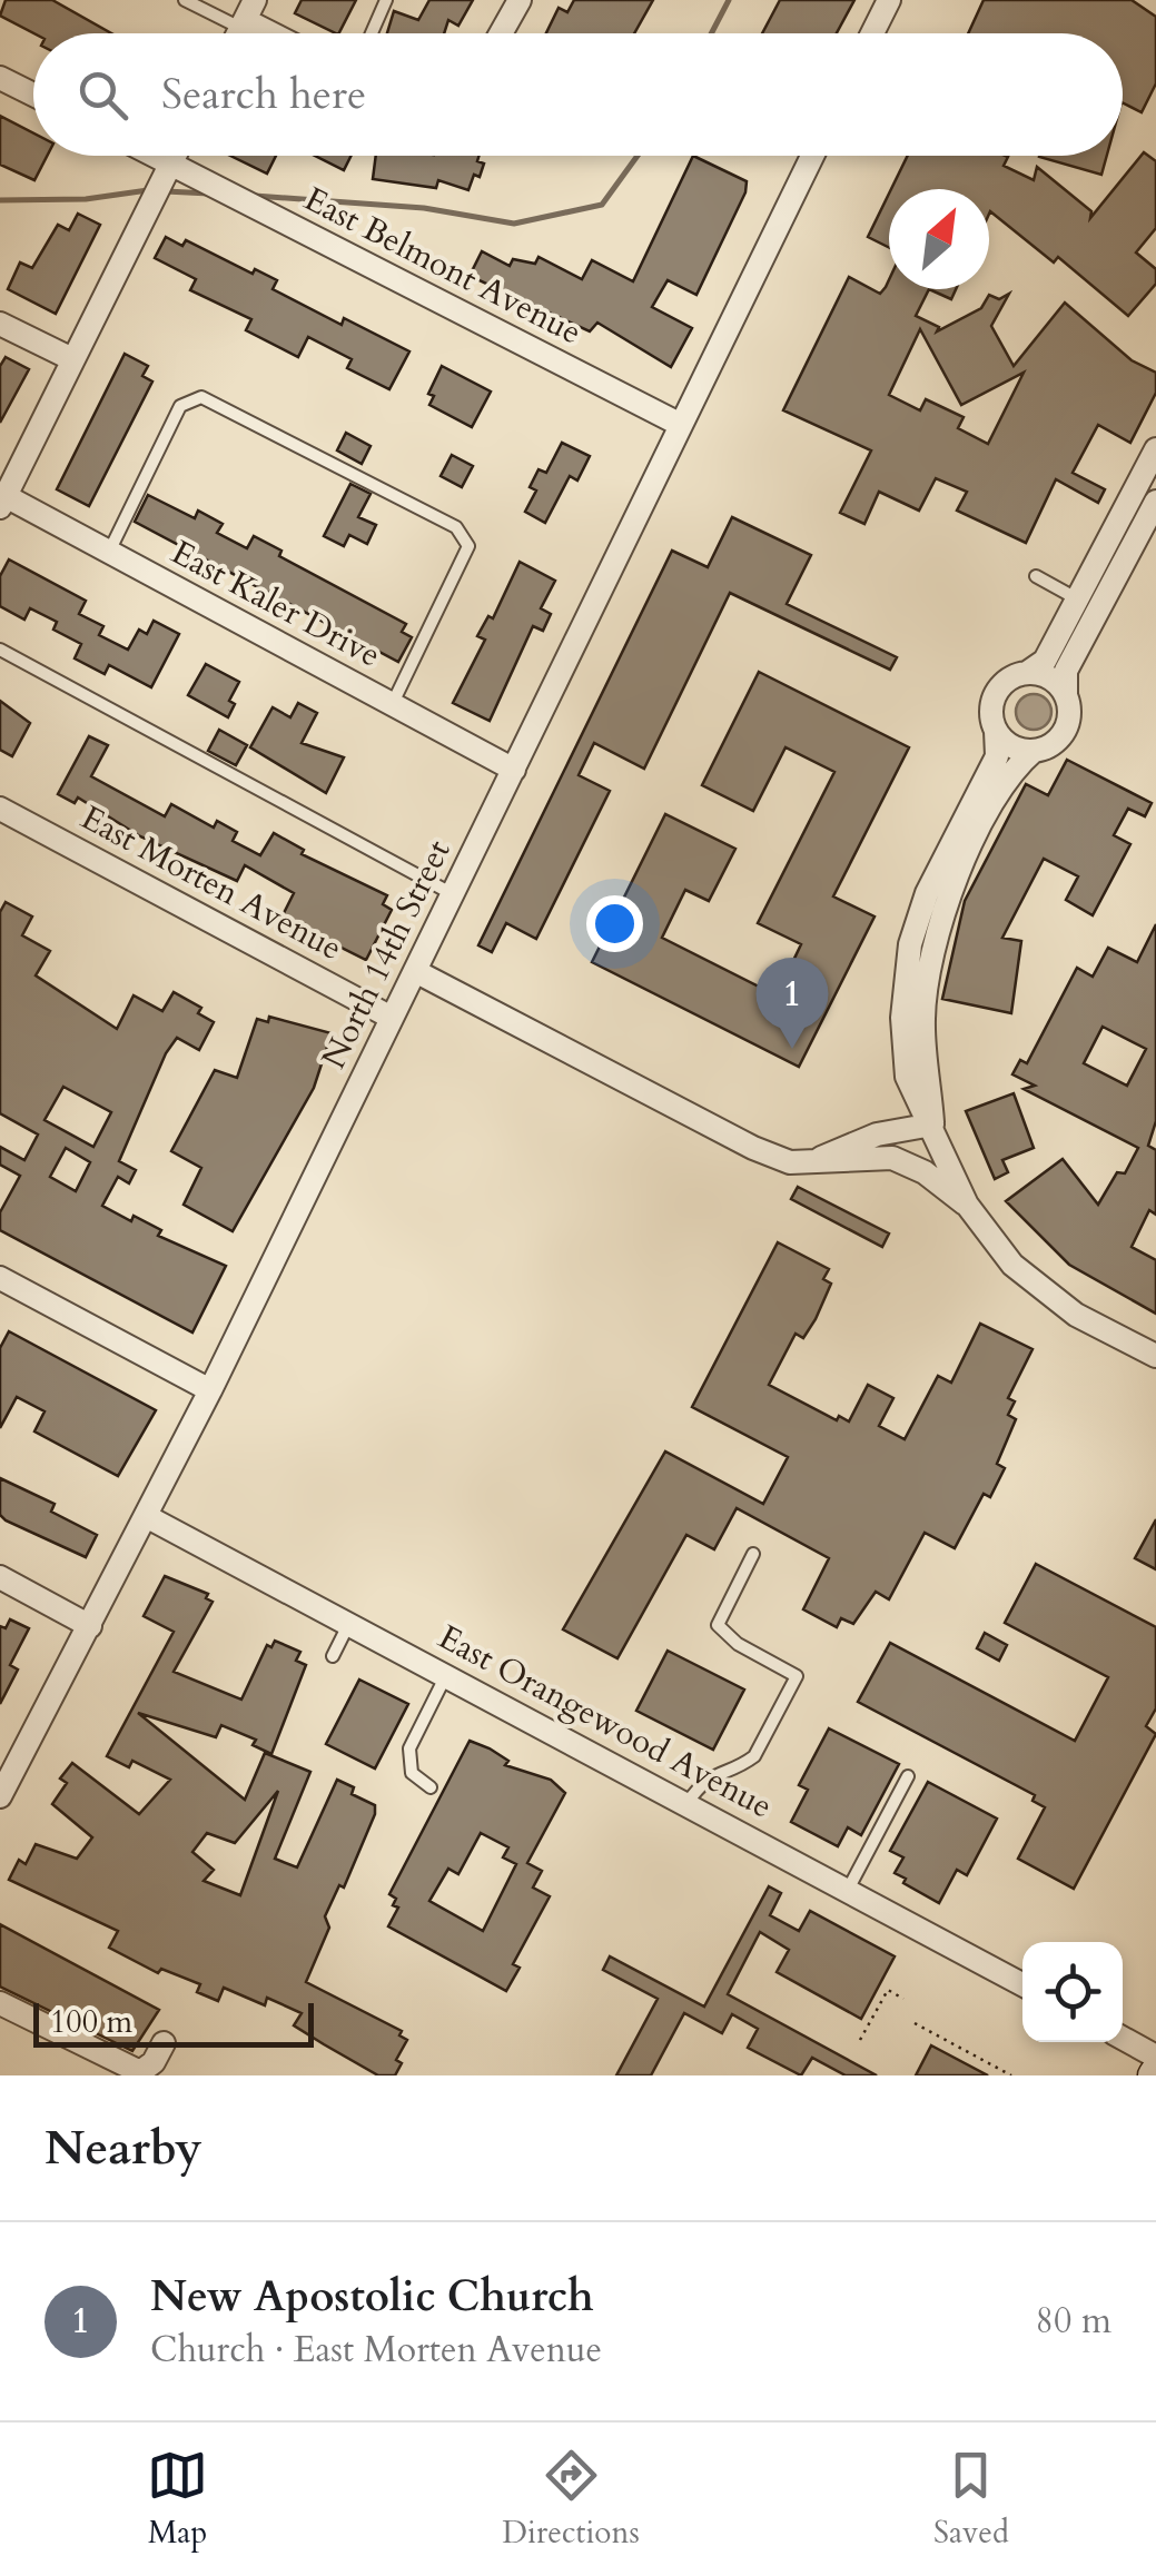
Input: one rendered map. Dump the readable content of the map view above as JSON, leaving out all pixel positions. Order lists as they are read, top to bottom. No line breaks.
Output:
{"streets":{"street":["East Belmont Avenue","East Kaler Drive","East Morten Avenue","North 14th Street","East Orangewood Avenue"]},"crossings":[["East Belmont Avenue","North 14th Street"],["East Kaler Drive","North 14th Street"],["East Morten Avenue","North 14th Street"],["North 14th Street","East Orangewood Avenue"]],"scale_bar":"100 m","north":"top right","page":{"search":"Search here","pins":"1","scale":"100 m","heading":"Nearby","list":[{"mark":"1","name":"New Apostolic Church","note":"Church · East Morten Avenue","value":"80 m"}],"nav":["Map","Directions","Saved"]}}
